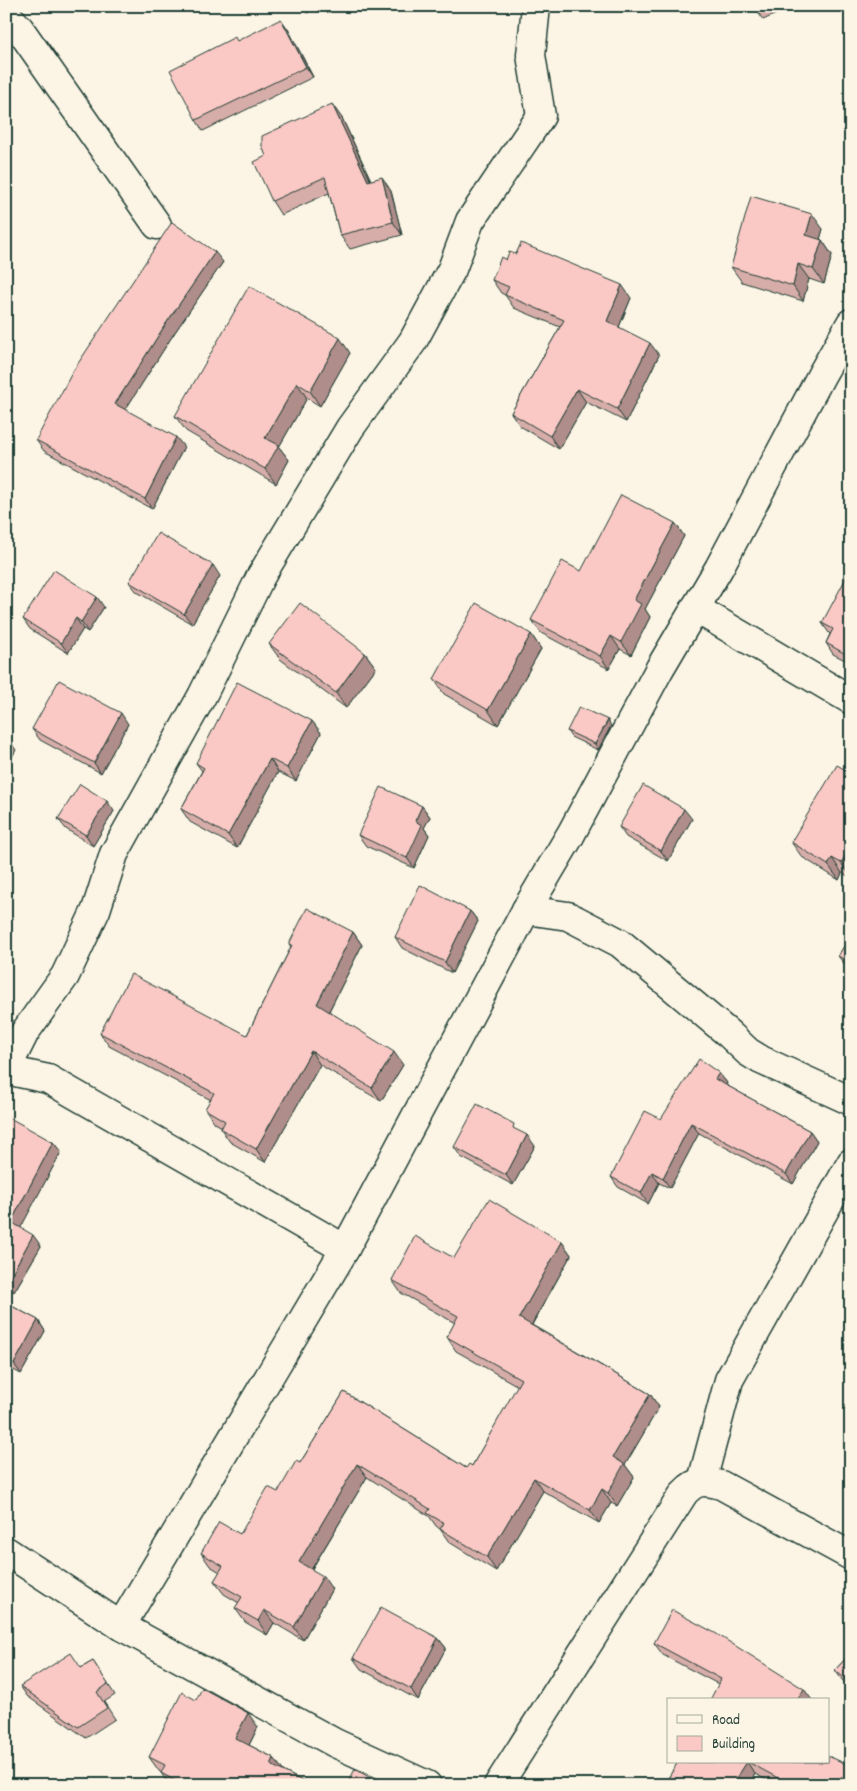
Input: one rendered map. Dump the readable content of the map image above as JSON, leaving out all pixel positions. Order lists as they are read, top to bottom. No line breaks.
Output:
{"legend":["Road","Building"]}
